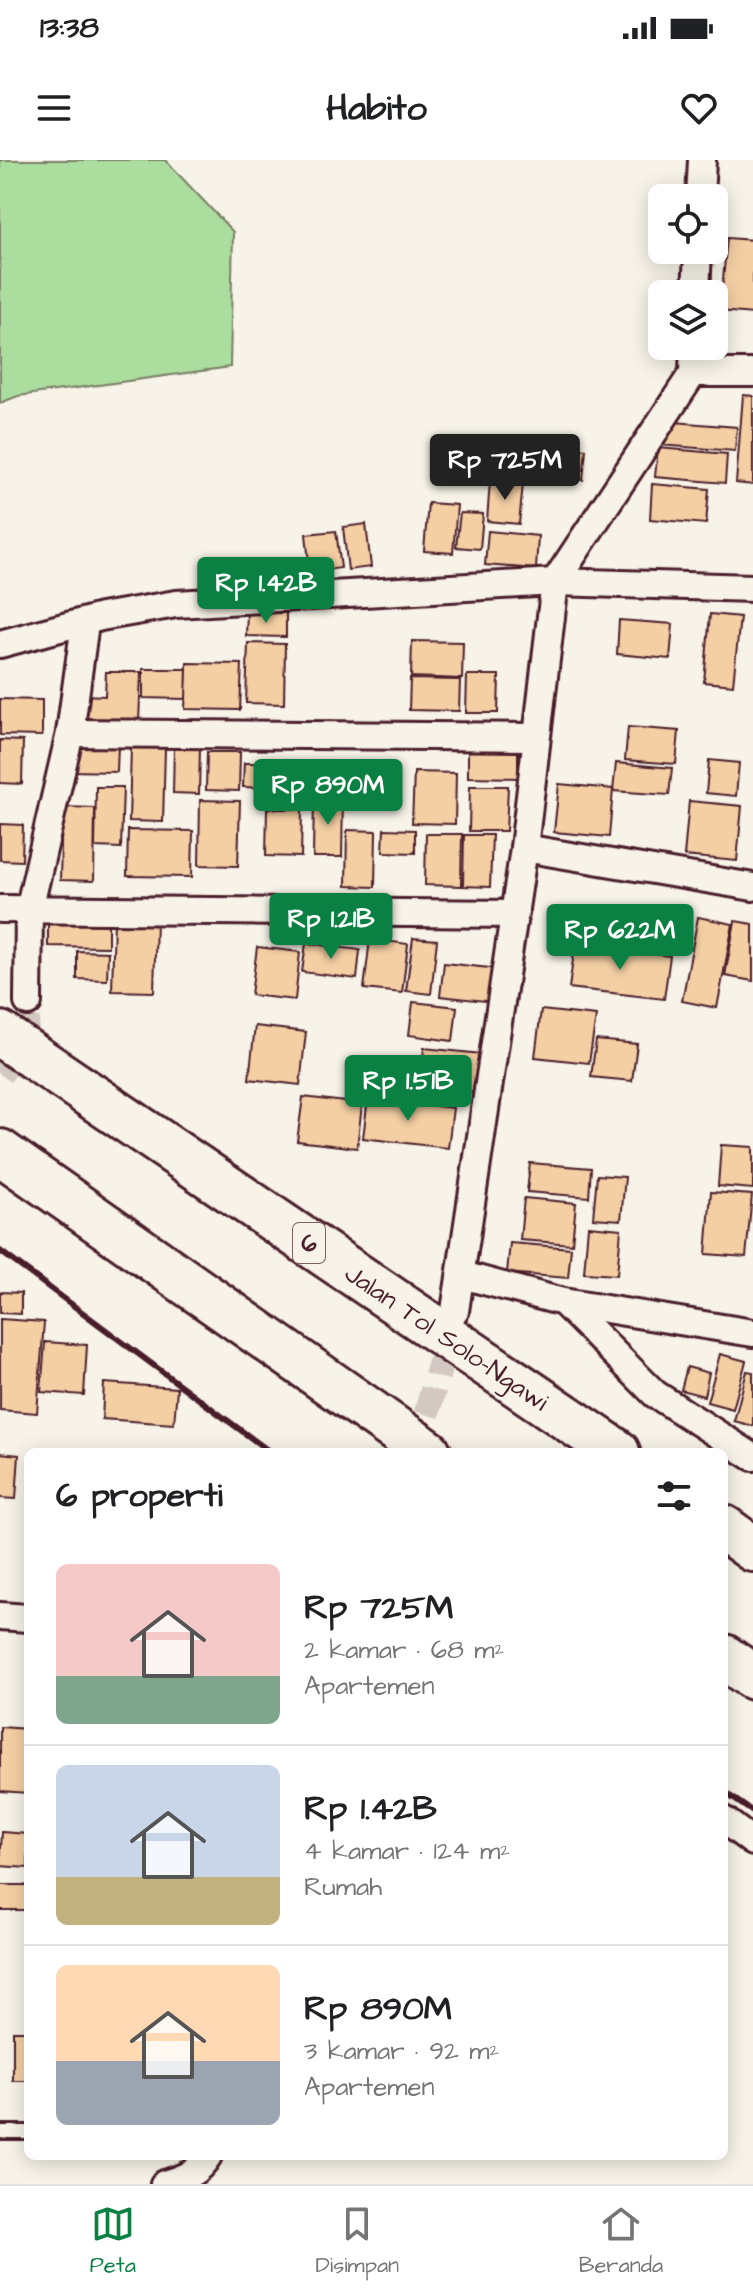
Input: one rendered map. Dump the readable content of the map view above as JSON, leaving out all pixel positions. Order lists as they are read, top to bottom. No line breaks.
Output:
{"streets":{"highway":["6","Jalan Tol Solo–Ngawi"]},"page":{"status":"13:38","header":"Habito","price":["Rp 725M","Rp 1.42B","Rp 890M","Rp 1.21B","Rp 622M","Rp 1.51B"],"heading":"6 properti","list":[{"name":"Rp 725M","note":"2 kamar · 68 m² · Apartemen"},{"name":"Rp 1.42B","note":"4 kamar · 124 m² · Rumah"},{"name":"Rp 890M","note":"3 kamar · 92 m² · Apartemen"}],"tabs":["Peta","Disimpan","Beranda"]}}
